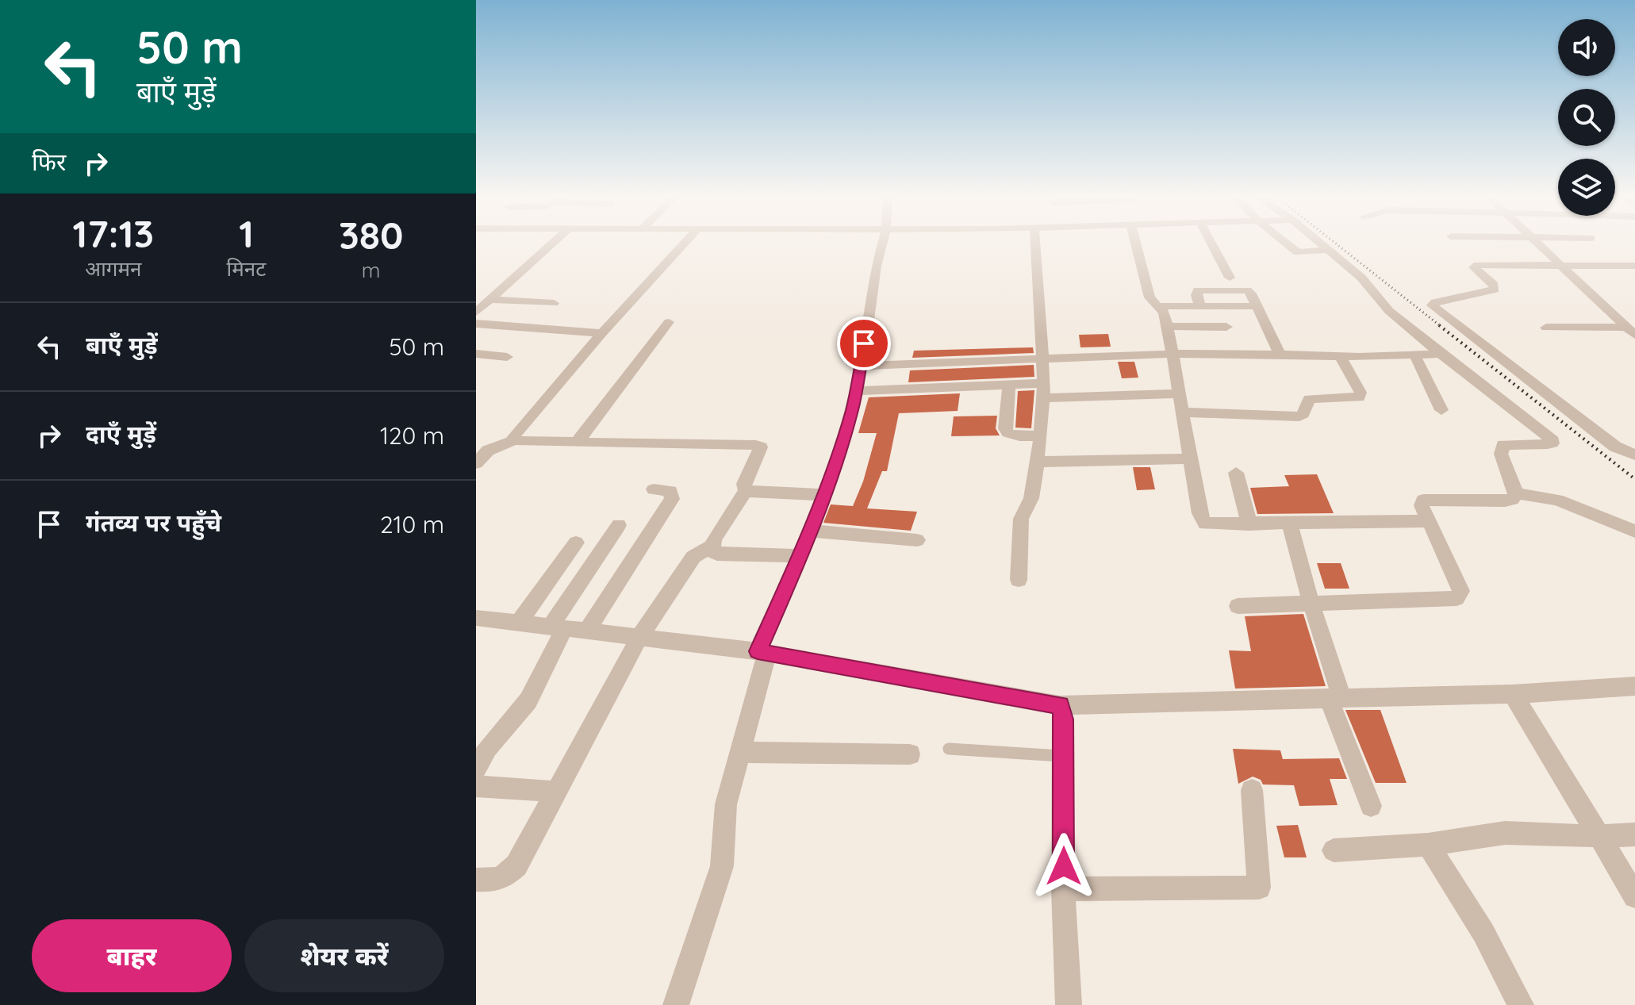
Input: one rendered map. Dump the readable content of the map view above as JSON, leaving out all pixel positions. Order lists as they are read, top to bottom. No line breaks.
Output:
{"page":{"turn":["50 m","बाएँ मुड़ें"],"then":"फिर","eta":["17:13","आगमन","1","मिनट","380","m"],"list":[{"name":"बाएँ मुड़ें","value":"50 m"},{"name":"दाएँ मुड़ें","value":"120 m"},{"name":"गंतव्य पर पहुँचे","value":"210 m"}],"buttons":["बाहर","शेयर करें"]}}
